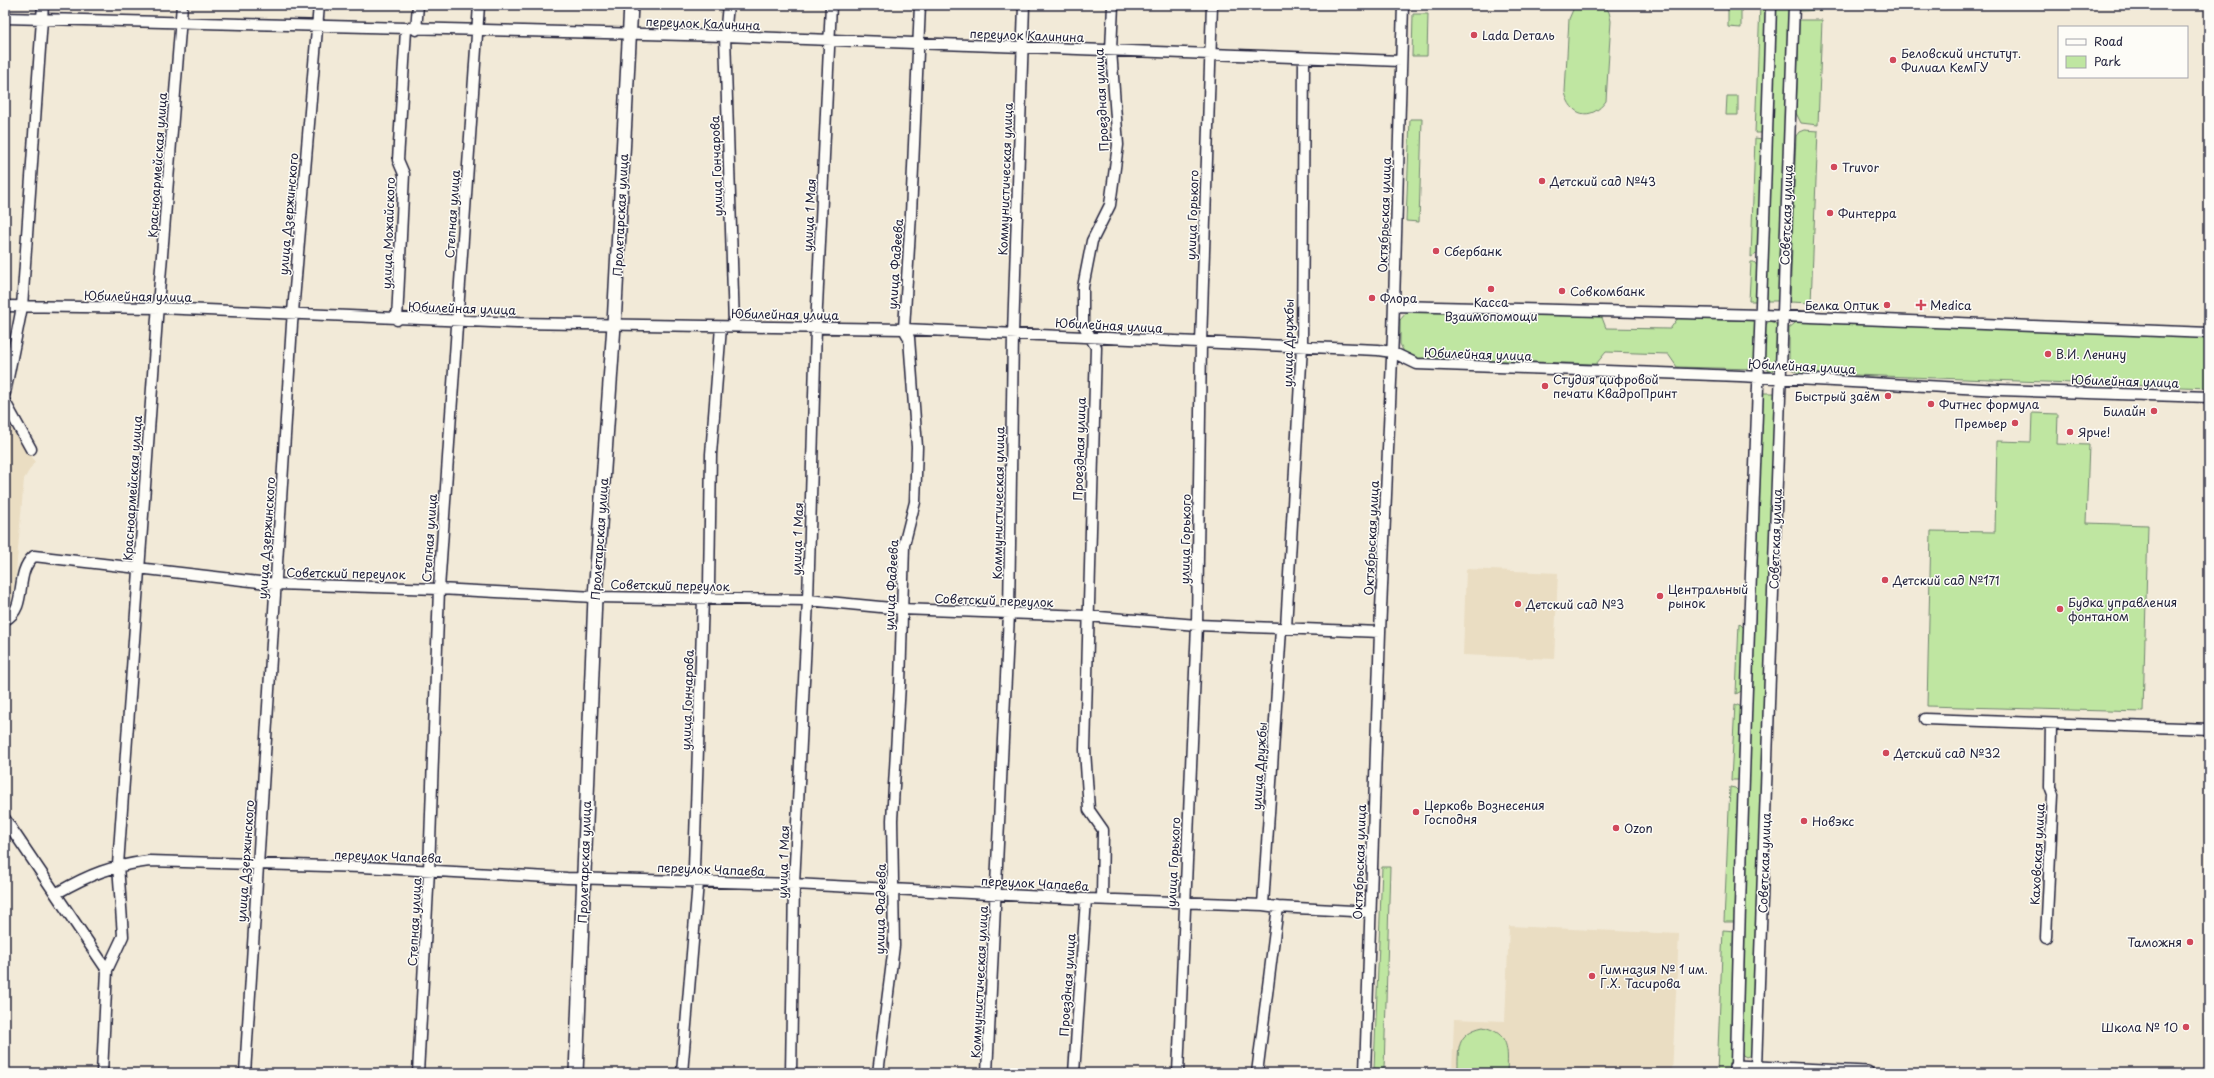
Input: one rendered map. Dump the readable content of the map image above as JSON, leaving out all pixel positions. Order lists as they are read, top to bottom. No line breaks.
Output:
{"streets":{"main road":["Пролетарская улица"],"street":["переулок Калинина","Проездная улица","Красноармейская улица","улица Гончарова","Коммунистическая улица","улица Дзержинского","Степная улица","улица 1 Мая","улица Горького","Октябрьская улица","Советская улица","улица Можайского","улица Фадеева","Юбилейная улица","улица Дружбы","Советский переулок","Каховская улица","переулок Чапаева"]},"crossings":[["переулок Калинина","Проездная улица"],["переулок Калинина","Красноармейская улица"],["переулок Калинина","улица Гончарова"],["переулок Калинина","Коммунистическая улица"],["переулок Калинина","улица Дзержинского"],["переулок Калинина","Степная улица"],["переулок Калинина","Пролетарская улица"],["переулок Калинина","улица 1 Мая"],["переулок Калинина","улица Горького"],["переулок Калинина","Октябрьская улица"],["переулок Калинина","улица Можайского"],["переулок Калинина","улица Фадеева"],["переулок Калинина","улица Дружбы"],["Проездная улица","Юбилейная улица"],["Проездная улица","Советский переулок"],["Проездная улица","переулок Чапаева"],["Красноармейская улица","Юбилейная улица"],["Красноармейская улица","Советский переулок"],["Красноармейская улица","переулок Чапаева"],["улица Гончарова","Юбилейная улица"],["улица Гончарова","Советский переулок"],["улица Гончарова","переулок Чапаева"],["Коммунистическая улица","Юбилейная улица"],["Коммунистическая улица","Советский переулок"],["Коммунистическая улица","переулок Чапаева"],["улица Дзержинского","Юбилейная улица"],["улица Дзержинского","Советский переулок"],["улица Дзержинского","переулок Чапаева"],["Степная улица","Юбилейная улица"],["Степная улица","Советский переулок"],["Степная улица","переулок Чапаева"],["Пролетарская улица","Юбилейная улица"],["Пролетарская улица","Советский переулок"],["Пролетарская улица","переулок Чапаева"],["улица 1 Мая","Юбилейная улица"],["улица 1 Мая","Советский переулок"],["улица 1 Мая","переулок Чапаева"],["улица Горького","Юбилейная улица"],["улица Горького","Советский переулок"],["улица Горького","переулок Чапаева"],["Октябрьская улица","Юбилейная улица"],["Октябрьская улица","Советский переулок"],["Октябрьская улица","переулок Чапаева"],["Советская улица","Юбилейная улица"],["улица Можайского","Юбилейная улица"],["улица Фадеева","Юбилейная улица"],["улица Фадеева","Советский переулок"],["улица Фадеева","переулок Чапаева"],["Юбилейная улица","улица Дружбы"],["улица Дружбы","Советский переулок"],["улица Дружбы","переулок Чапаева"]],"places":{"other":["Lada Dеталь","Беловский институт. Филиал КемГУ","Truvor","Детский сад №43","Финтерра","Сбербанк","Касса Взаимопомощи","Совкомбанк","Флора","Белка Оптик","В.И. Ленину","Студия цифровой печати КвадроПринт","Быстрый заём","Фитнес формула","Билайн","Премьер","Ярче!","Детский сад №171","Центральный рынок","Детский сад №3","Будка управления фонтаном","Детский сад №32","Церковь Вознесения Господня","Новэкс","Ozon","Таможня","Гимназия № 1 им. Г.Х. Тасирова","Школа № 10"],"health":["Mеdica"]},"legend":["Road","Park"]}
